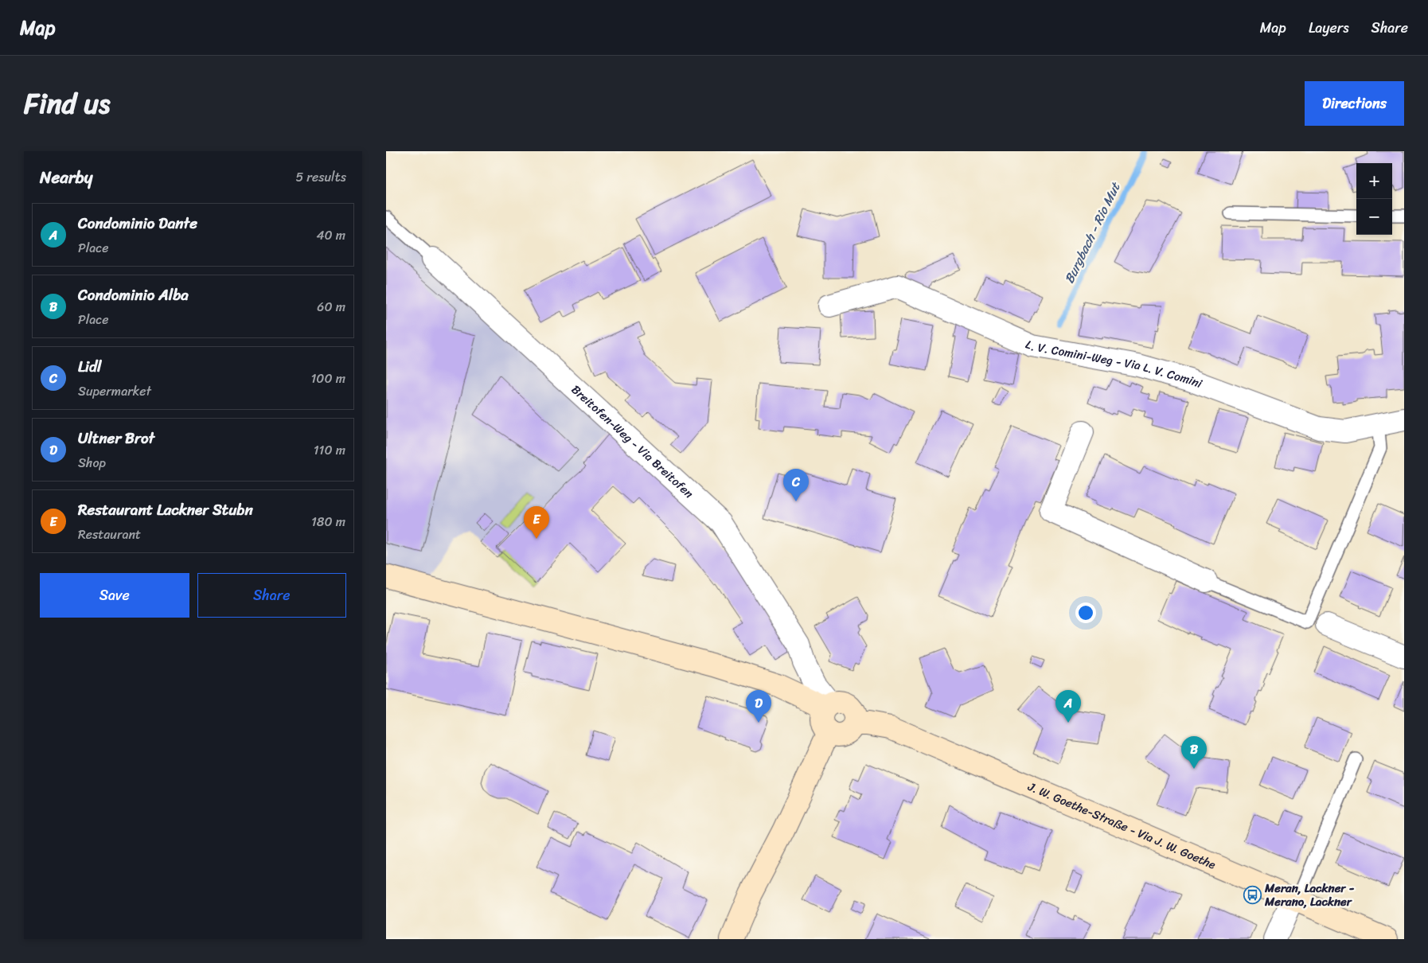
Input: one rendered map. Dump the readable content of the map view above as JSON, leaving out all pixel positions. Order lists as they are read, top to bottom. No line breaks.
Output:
{"streets":{"main road":["J. W. Goethe-Straße - Via J. W. Goethe"],"street":["L. V. Comini-Weg - Via L. V. Comini","Breitofen-Weg - Via Breitofen"]},"crossings":[["Breitofen-Weg - Via Breitofen","J. W. Goethe-Straße - Via J. W. Goethe"]],"water":["Burgbach - Rio Mut"],"places":{"bus stop":["Meran, Lackner - Merano, Lackner"]},"page":{"header":"Map","nav":["Map","Layers","Share"],"title":"Find us","buttons":["Directions",["Save","Share"]],"heading":["Nearby","5 results"],"map_buttons":["+","−"],"list":[{"mark":"A","name":"Condominio Dante","note":"Place","value":"40 m"},{"mark":"B","name":"Condominio Alba","note":"Place","value":"60 m"},{"mark":"C","name":"Lidl","note":"Supermarket","value":"100 m"},{"mark":"D","name":"Ultner Brot","note":"Shop","value":"110 m"},{"mark":"E","name":"Restaurant Lackner Stubn","note":"Restaurant","value":"180 m"}],"pins":["C","E","A","D","B"]}}
